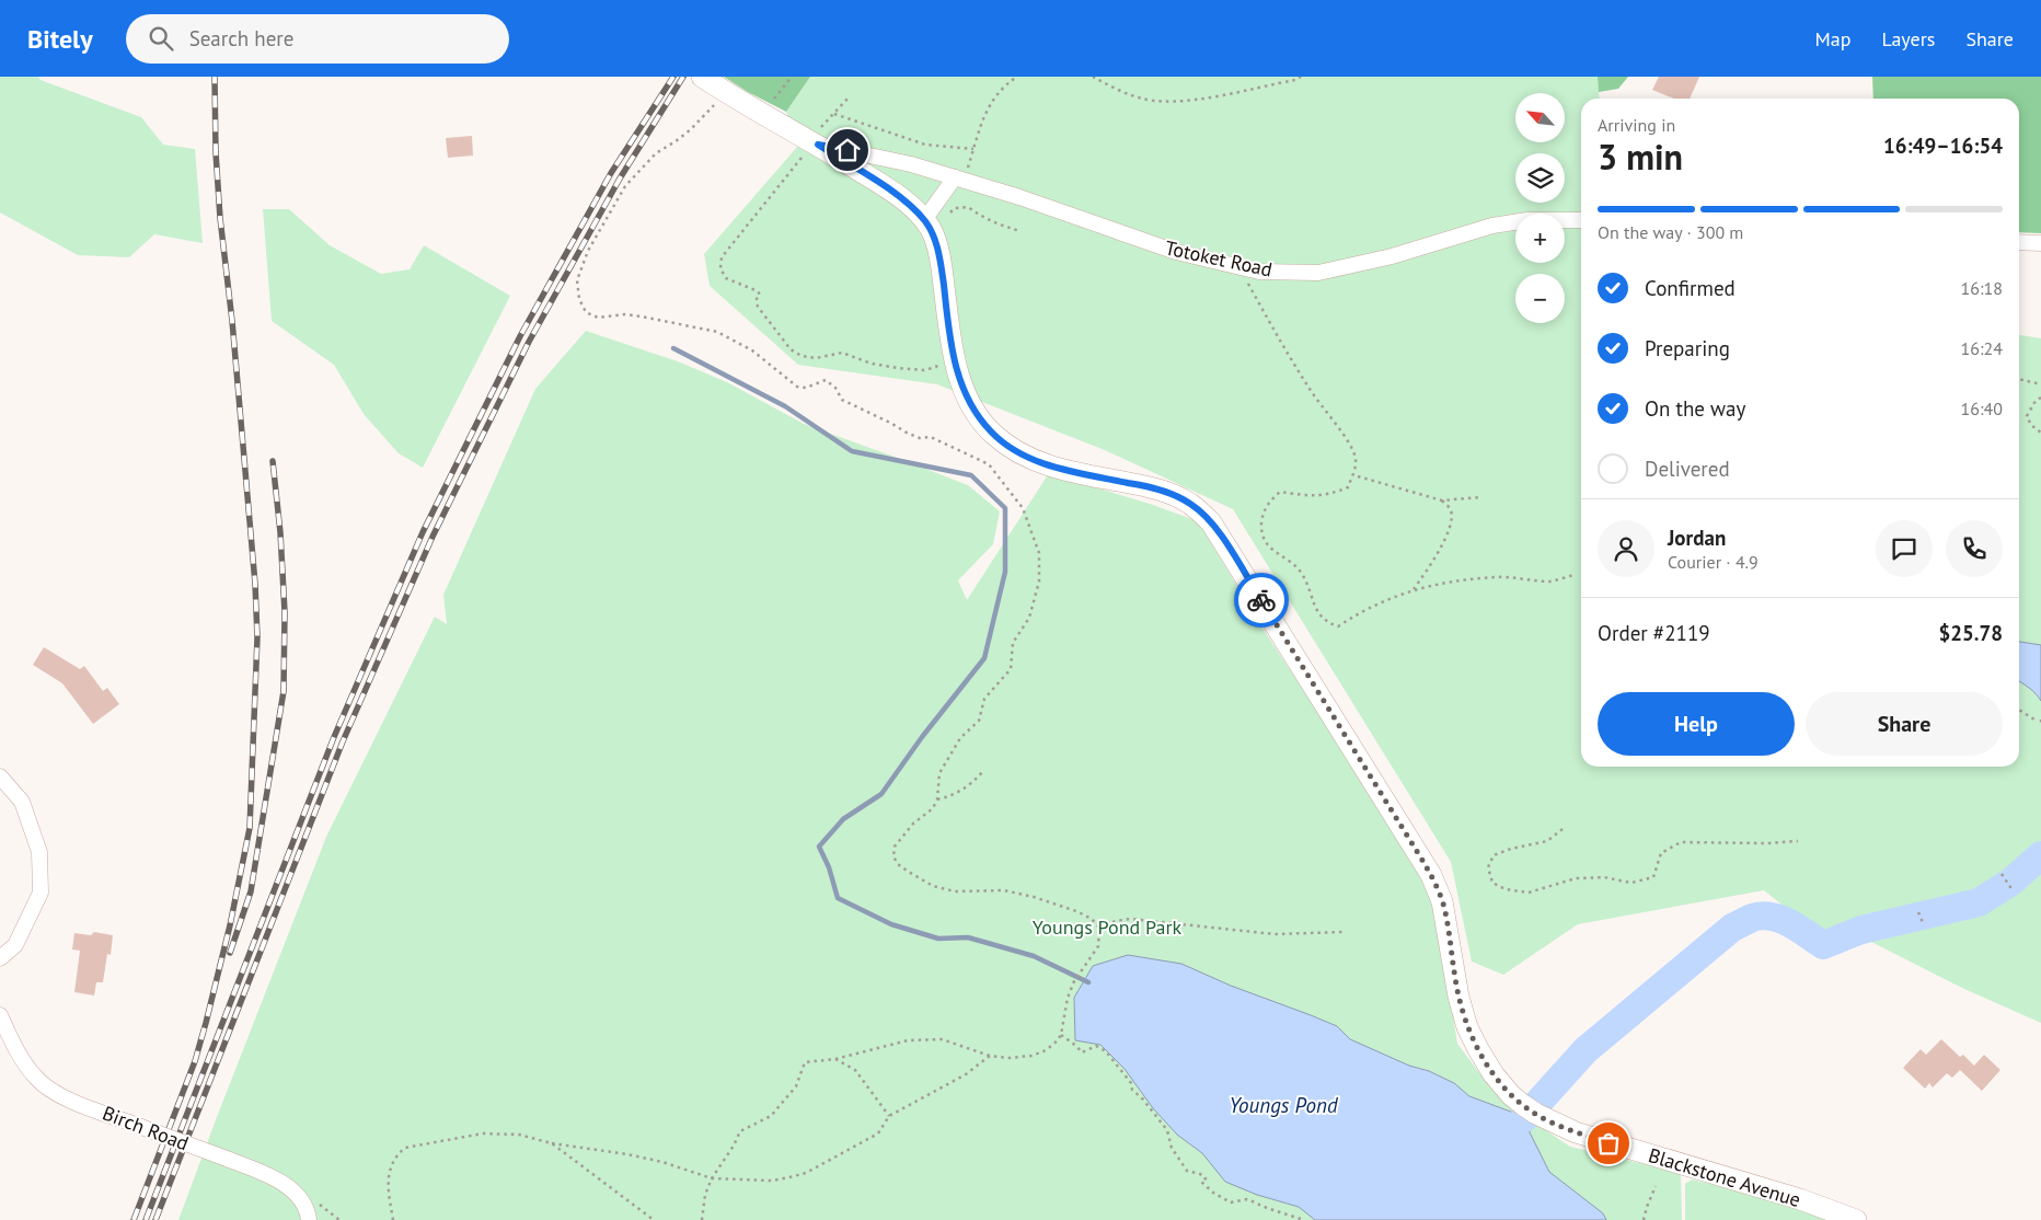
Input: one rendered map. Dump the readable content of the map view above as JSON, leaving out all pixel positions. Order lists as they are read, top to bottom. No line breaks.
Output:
{"streets":{"main road":["Totoket Road","Blackstone Avenue"],"street":["Birch Road"]},"water":["Youngs Pond"],"parks":["Youngs Pond Park"],"north":"top left","page":{"header":"Bitely","search":"Search here","nav":["Map","Layers","Share"],"map_buttons":["+","−"],"heading":["3 min","Arriving in","16:49–16:54"],"panel":["Jordan","Courier · 4.9","Order #2119","$25.78"],"bar":"On the way · 300 m","list":[["Confirmed","16:18"],["Preparing","16:24"],["On the way","16:40"],"Delivered"],"buttons":["Help","Share"]}}
